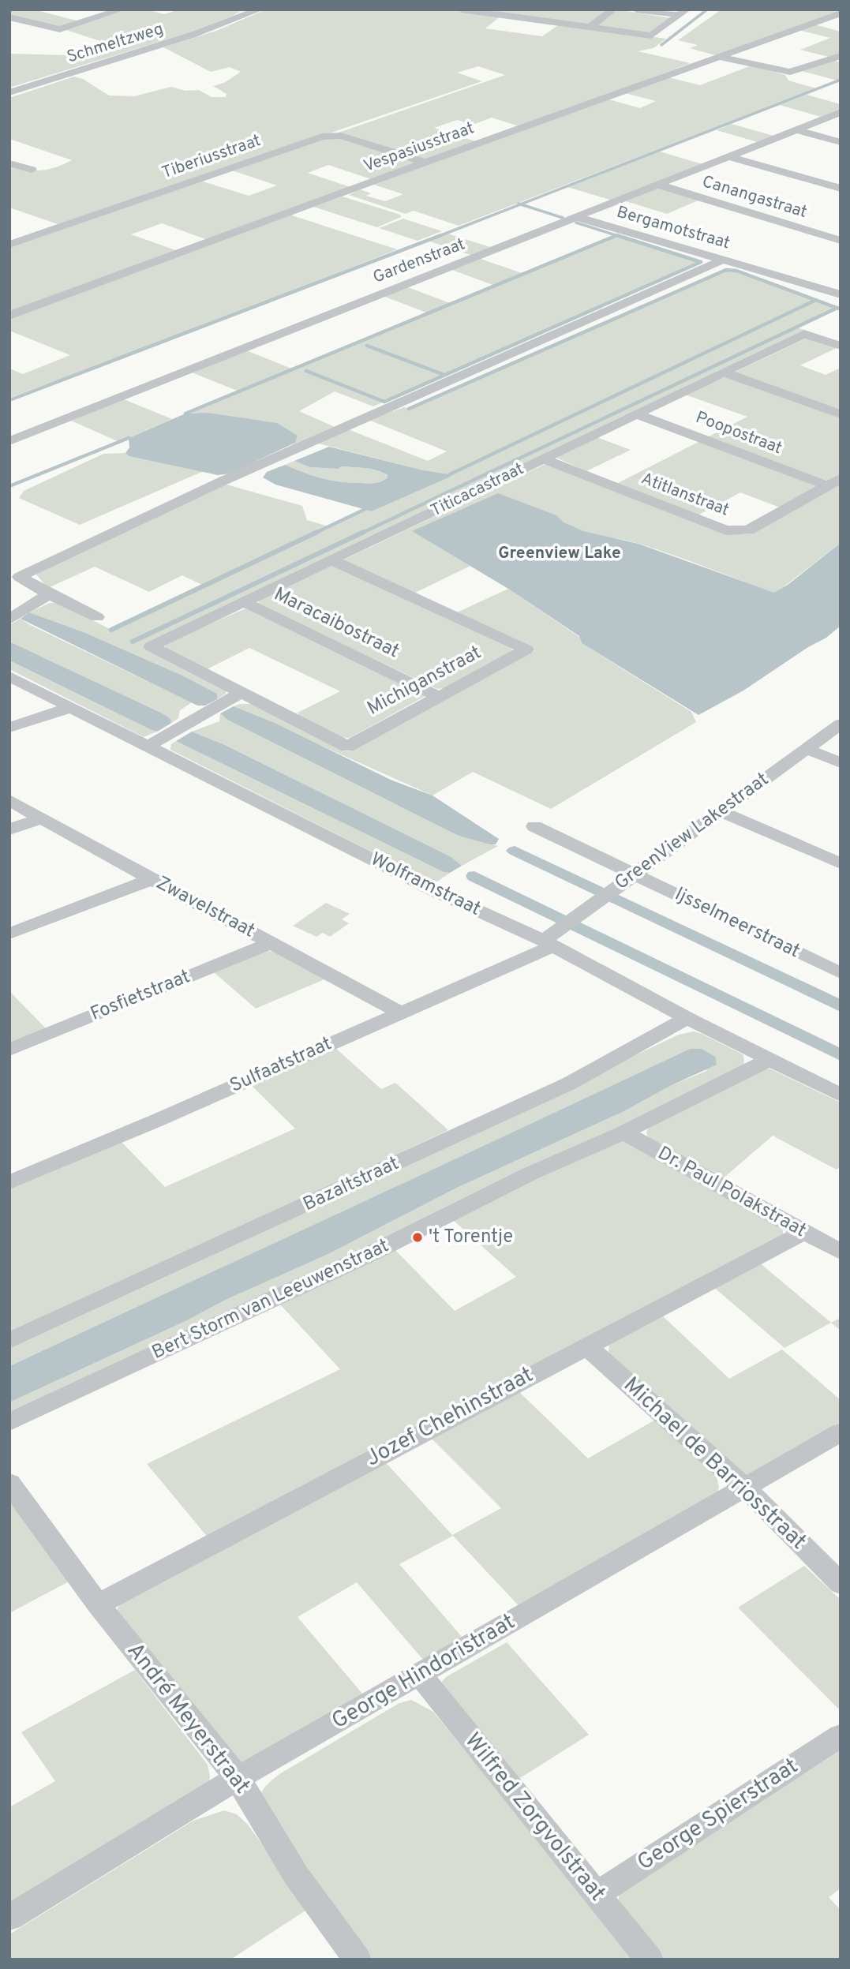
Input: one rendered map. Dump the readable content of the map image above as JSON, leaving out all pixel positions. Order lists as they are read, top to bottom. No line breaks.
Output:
{"streets":{"street":["Schmeltzweg","Vespasiusstraat","Tiberiusstraat","Canangastraat","Bergamotstraat","Gardenstraat","Poopostraat","Titicacastraat","Atitlanstraat","Maracaibostraat","Michiganstraat","GreenView Lakestraat","Wolframstraat","Zwavelstraat","Ijsselmeerstraat","Fosfietstraat","Sulfaatstraat","Bazaltstraat","Dr. Paul Polakstraat","Bert Storm van Leeuwenstraat","Jozef Chehinstraat","Michael de Barriosstraat","George Hindoristraat","André Meyerstraat","George Spierstraat","Wilfred Zorgvolstraat"]},"crossings":[["Vespasiusstraat","Tiberiusstraat"],["Canangastraat","Gardenstraat"],["Bergamotstraat","Gardenstraat"],["Poopostraat","Titicacastraat"],["Poopostraat","Atitlanstraat"],["Titicacastraat","Atitlanstraat"],["Titicacastraat","Maracaibostraat"],["Titicacastraat","Michiganstraat"],["Maracaibostraat","Michiganstraat"],["GreenView Lakestraat","Wolframstraat"],["GreenView Lakestraat","Ijsselmeerstraat"],["GreenView Lakestraat","Sulfaatstraat"],["Wolframstraat","Sulfaatstraat"],["Wolframstraat","Bazaltstraat"],["Wolframstraat","Bert Storm van Leeuwenstraat"],["Zwavelstraat","Fosfietstraat"],["Zwavelstraat","Sulfaatstraat"],["Dr. Paul Polakstraat","Bert Storm van Leeuwenstraat"],["Dr. Paul Polakstraat","Jozef Chehinstraat"],["Jozef Chehinstraat","Michael de Barriosstraat"],["Jozef Chehinstraat","André Meyerstraat"],["Michael de Barriosstraat","George Hindoristraat"],["George Hindoristraat","André Meyerstraat"],["George Hindoristraat","Wilfred Zorgvolstraat"],["George Spierstraat","Wilfred Zorgvolstraat"]],"districts":["Greenview Lake"],"places":["'t Torentje"]}
